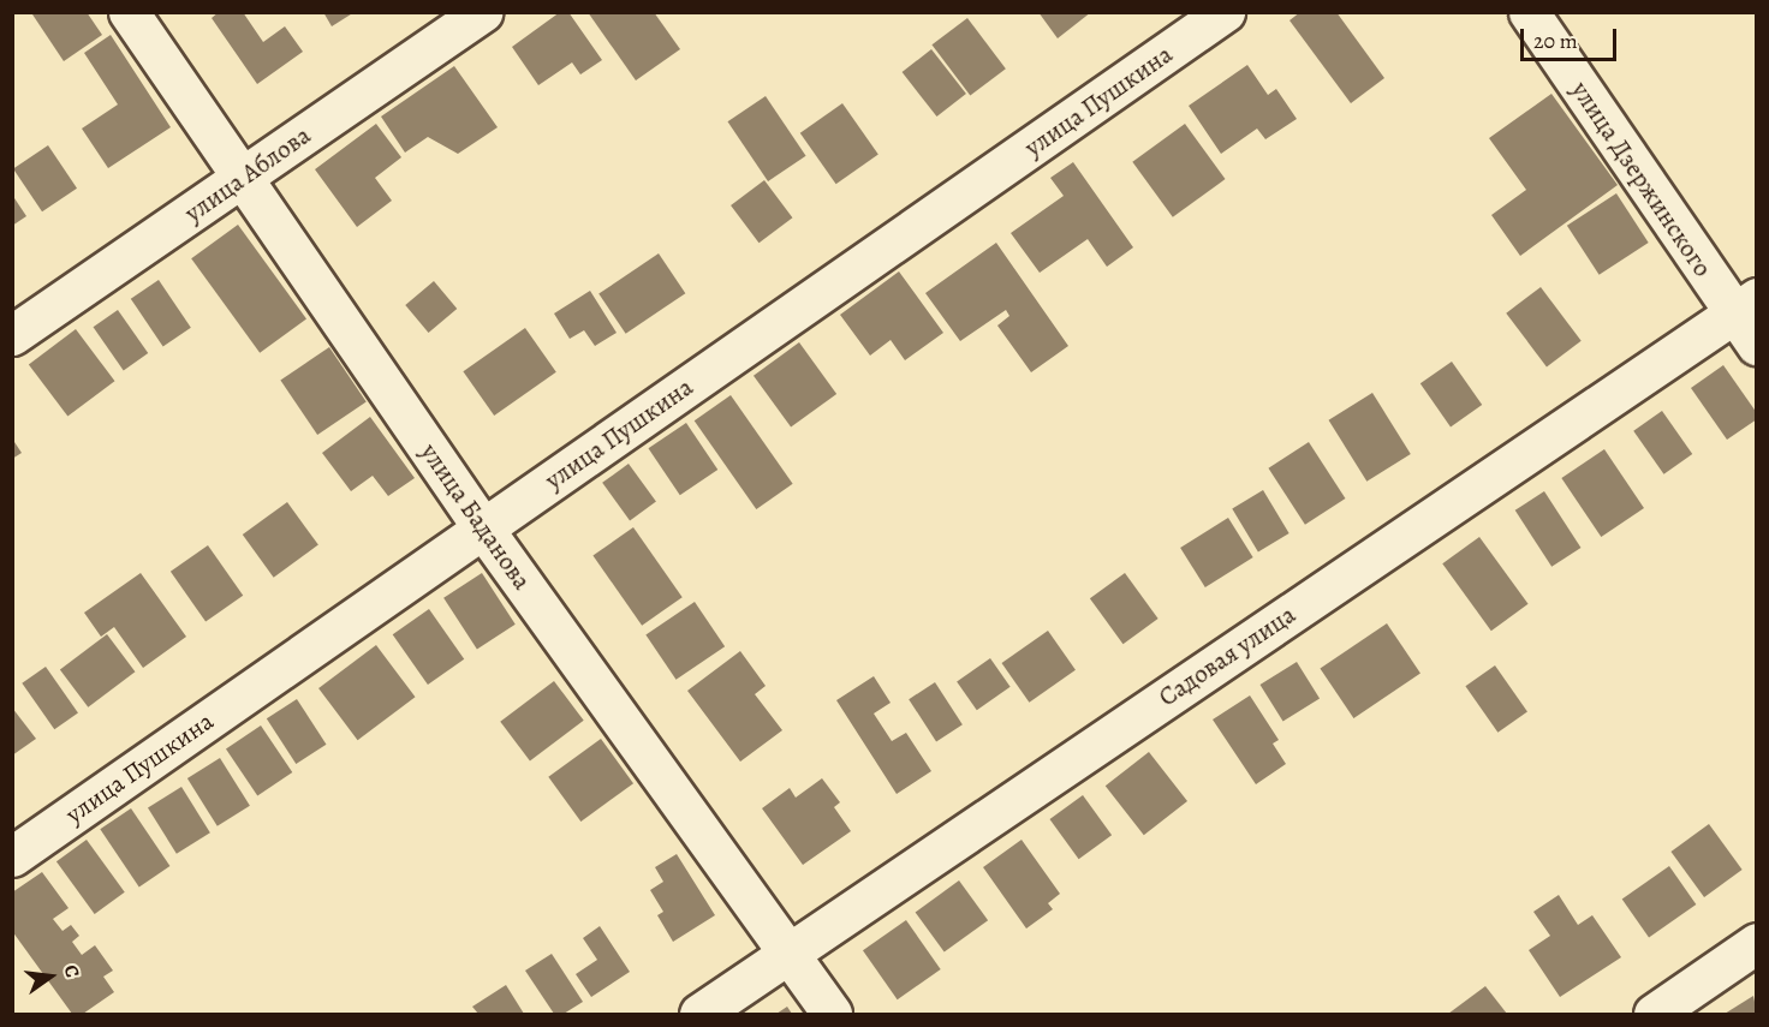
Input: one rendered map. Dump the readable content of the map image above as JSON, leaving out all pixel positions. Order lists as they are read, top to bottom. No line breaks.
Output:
{"streets":{"street":["улица Пушкина","улица Аблова","улица Дзержинского","улица Баданова","Садовая улица"]},"crossings":[["улица Пушкина","улица Баданова"],["улица Аблова","улица Баданова"],["улица Дзержинского","Садовая улица"],["улица Баданова","Садовая улица"]],"scale_bar":"20 m","north":"right"}
